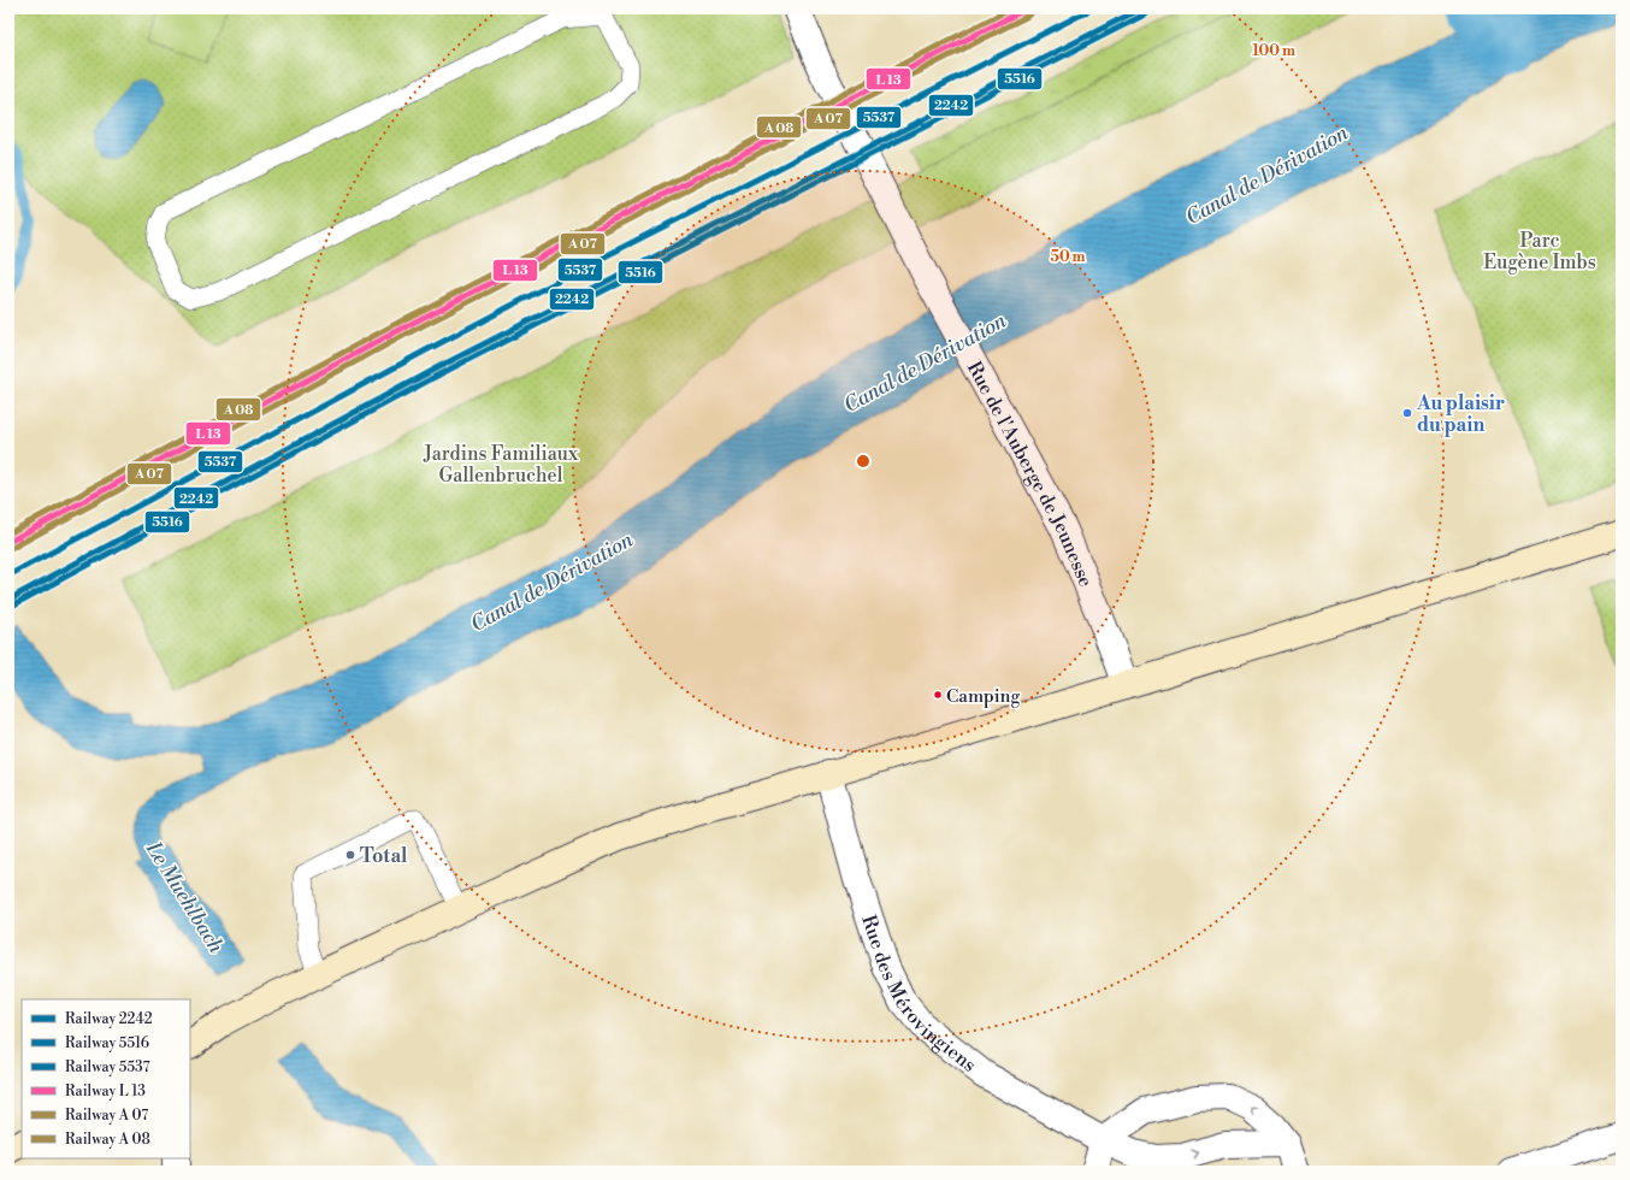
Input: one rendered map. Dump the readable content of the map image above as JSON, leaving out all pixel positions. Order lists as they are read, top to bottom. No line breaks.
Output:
{"streets":{"street":["Rue de l'Auberge de Jeunesse","Rue des Mérovingiens"]},"water":["Canal de Dérivation","Le Muehlbach"],"parks":["Parc Eugène Imbs","Jardins Familiaux Gallenbruchel"],"places":["Au plaisir du pain","Camping","Total"],"lines":["rail line 2242","rail line 5537","rail line 5516"],"legend":["Railway 2242","Railway 5516","Railway 5537","Railway L 13","Railway A 07","Railway A 08"],"rings":["100 m","50 m"]}
